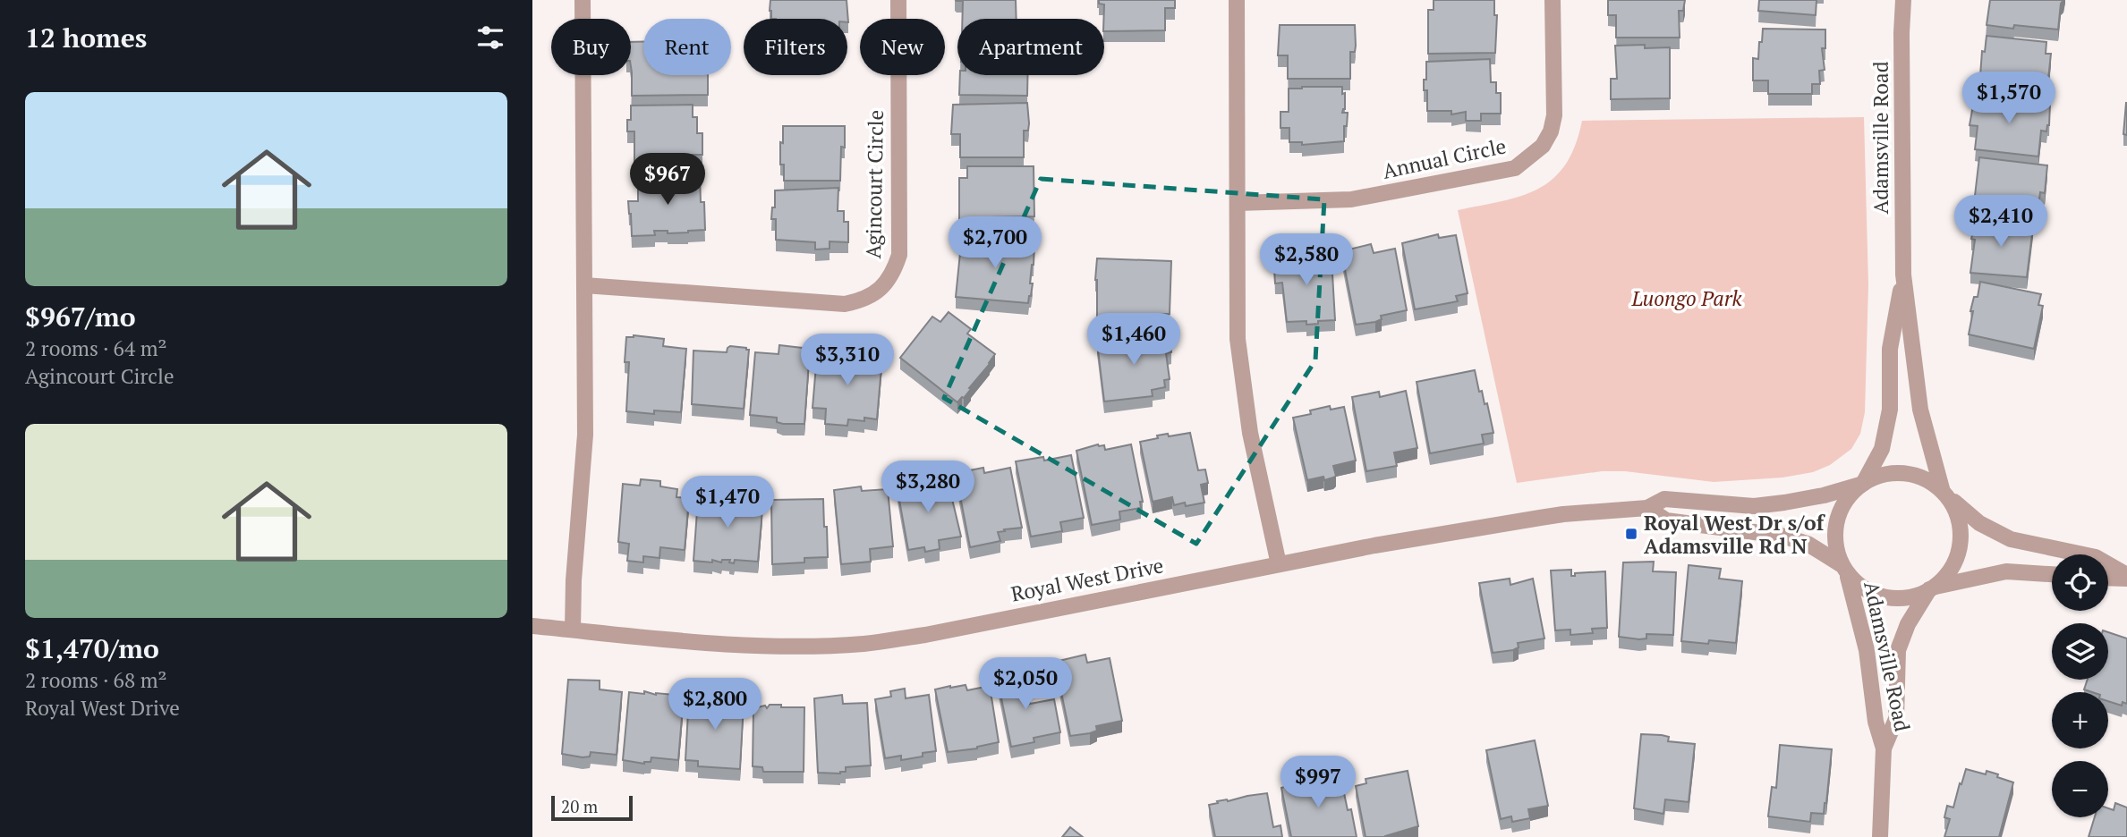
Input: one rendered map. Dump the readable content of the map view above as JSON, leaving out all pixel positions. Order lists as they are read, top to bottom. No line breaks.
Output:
{"streets":{"street":["Adamsville Road","Annual Circle","Agincourt Circle","Royal West Drive"]},"crossings":[["Adamsville Road","Royal West Drive"]],"parks":["Luongo Park"],"places":{"transit":["Royal West Dr s/of Adamsville Rd N"]},"scale_bar":"20 m","page":{"heading":"12 homes","chip":["Buy","Rent","Filters","New","Apartment"],"price":["$1,570","$967","$2,410","$2,700","$2,580","$1,460","$3,310","$3,280","$1,470","$2,050","$2,800","$997"],"list":[{"name":"$967/mo","note":"2 rooms · 64 m² · Agincourt Circle"},{"name":"$1,470/mo","note":"2 rooms · 68 m² · Royal West Drive"}],"map_buttons":["+","−"],"scale":"20 m"}}
